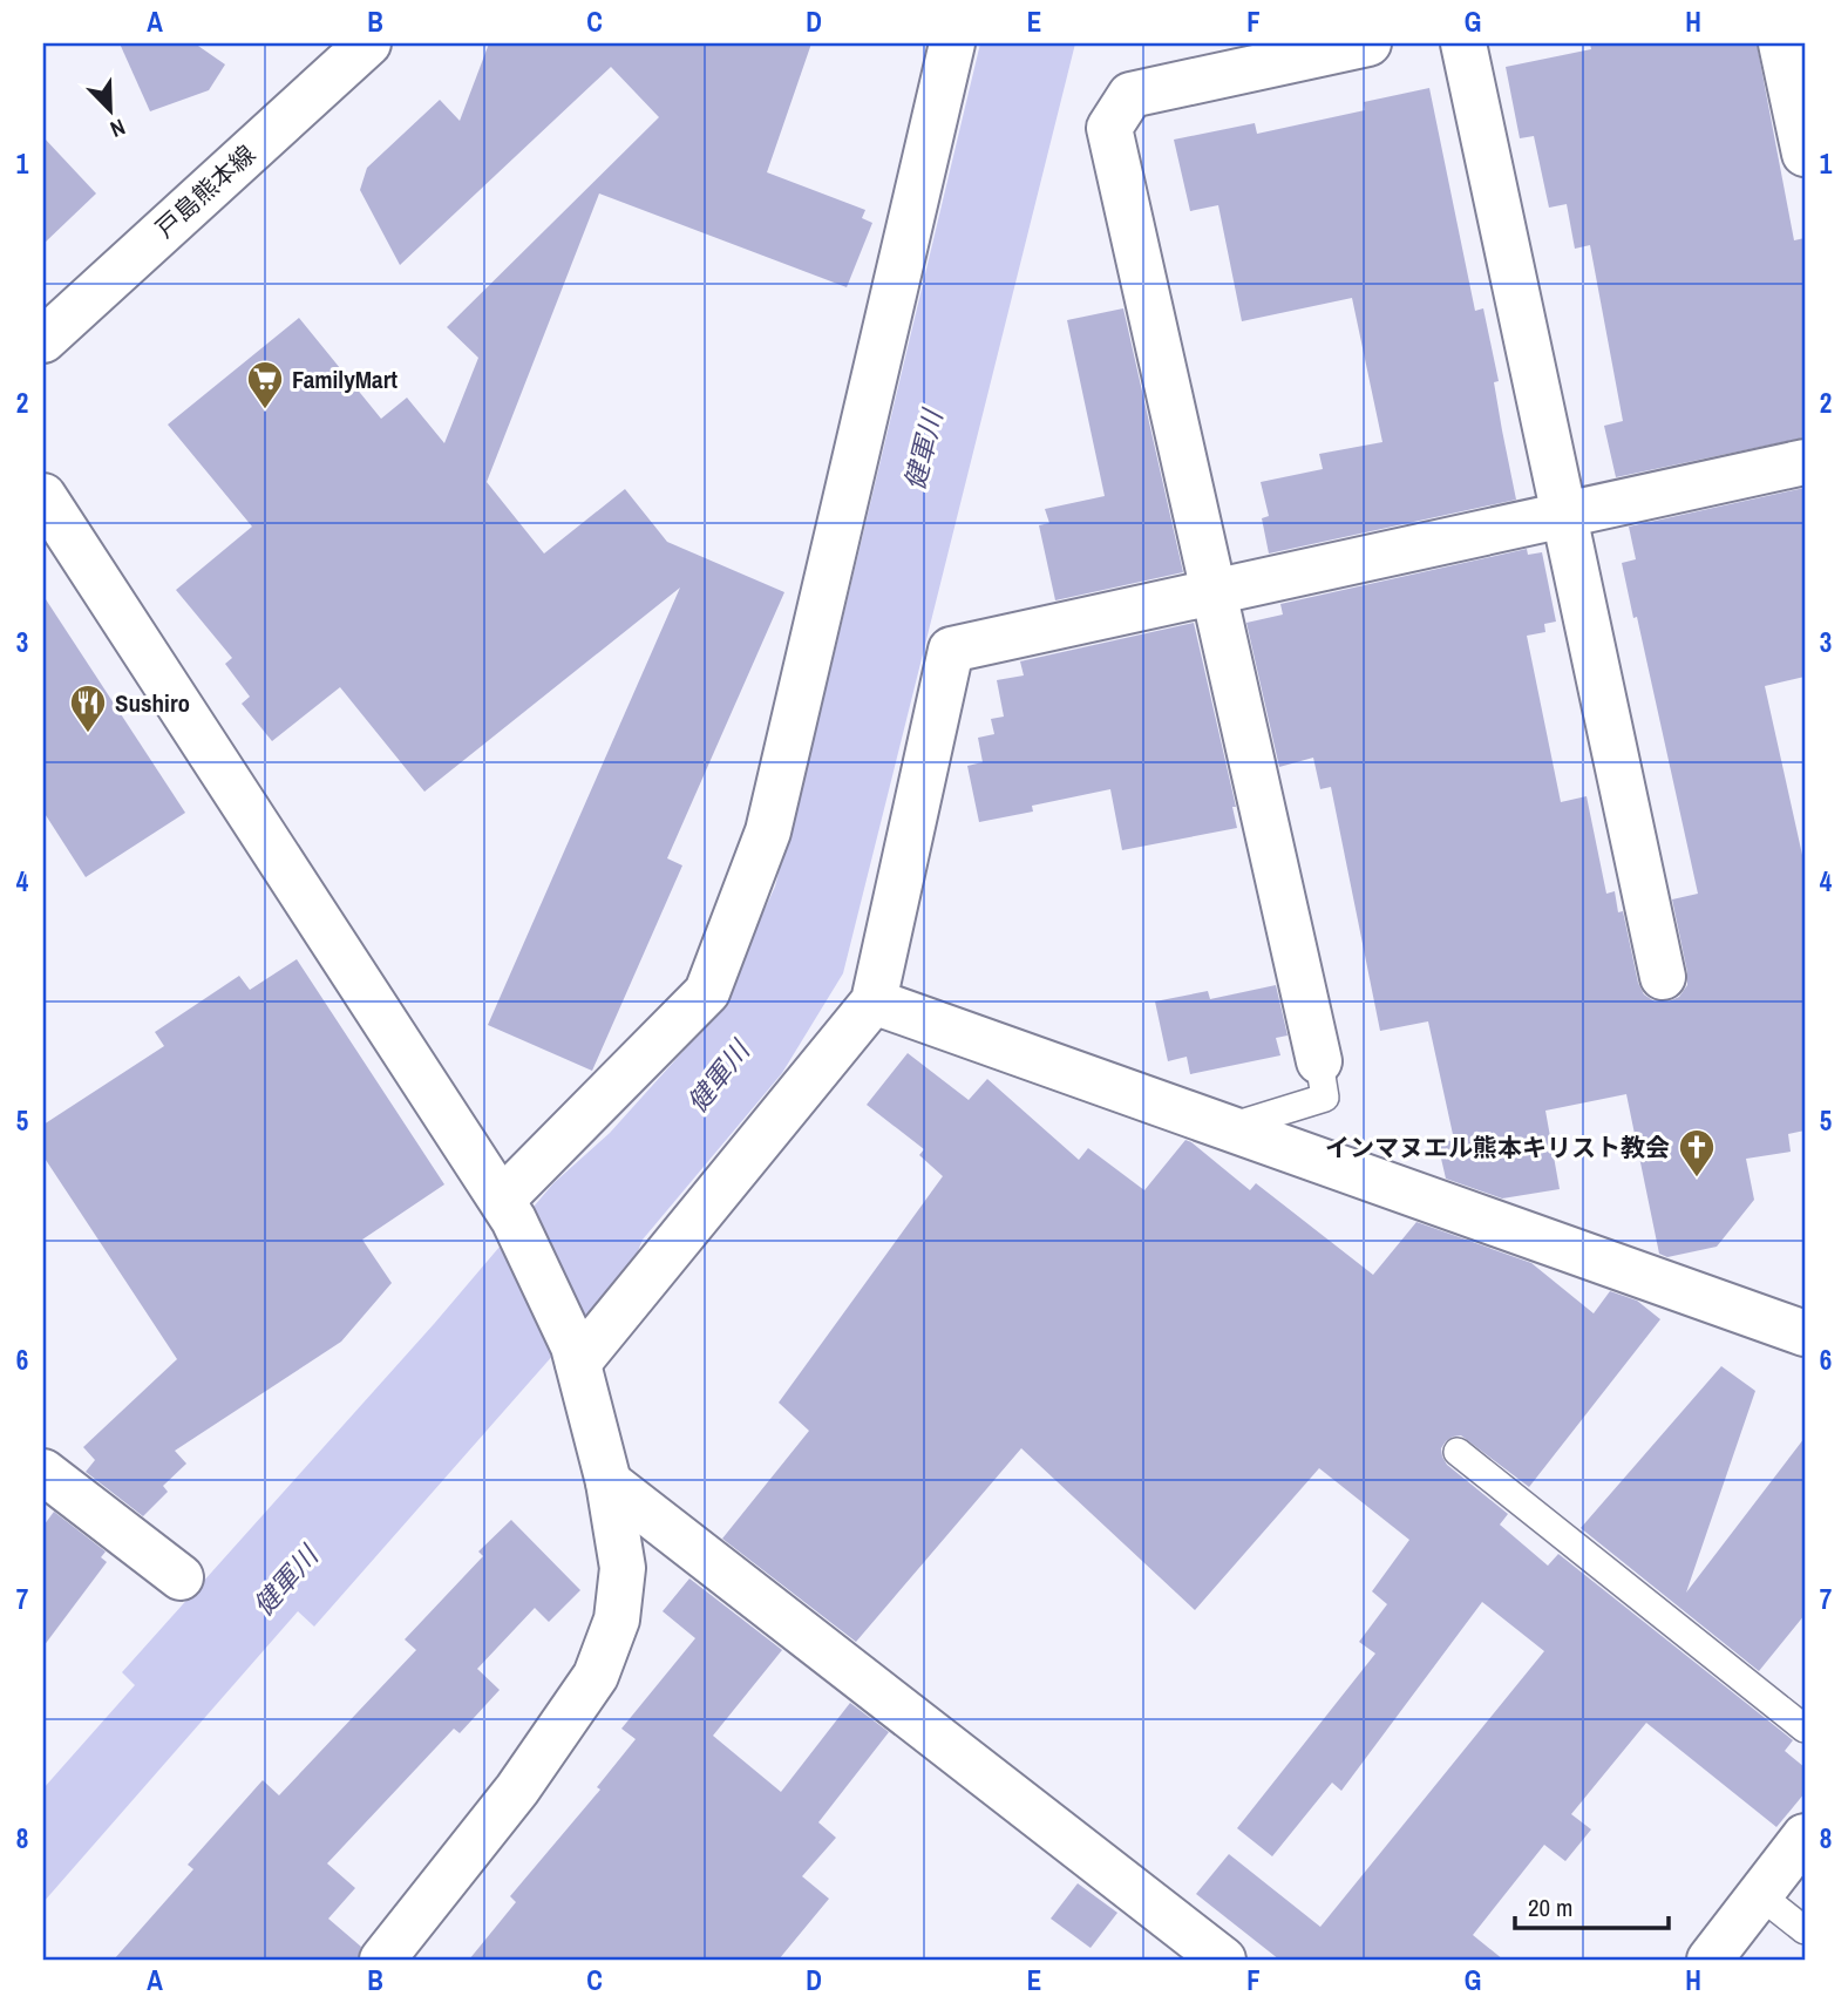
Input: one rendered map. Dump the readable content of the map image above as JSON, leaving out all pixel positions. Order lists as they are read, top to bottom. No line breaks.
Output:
{"streets":{"street":["戸島熊本線"]},"water":["健軍川"],"places":{"supermarket":["FamilyMart"],"restaurant":["Sushiro"],"church":["インマヌエル熊本キリスト教会"]},"scale_bar":"20 m","north":"bottom right","grid":{"columns":["A","B","C","D","E","F","G","H"],"rows":["1","2","3","4","5","6","7","8"]}}
